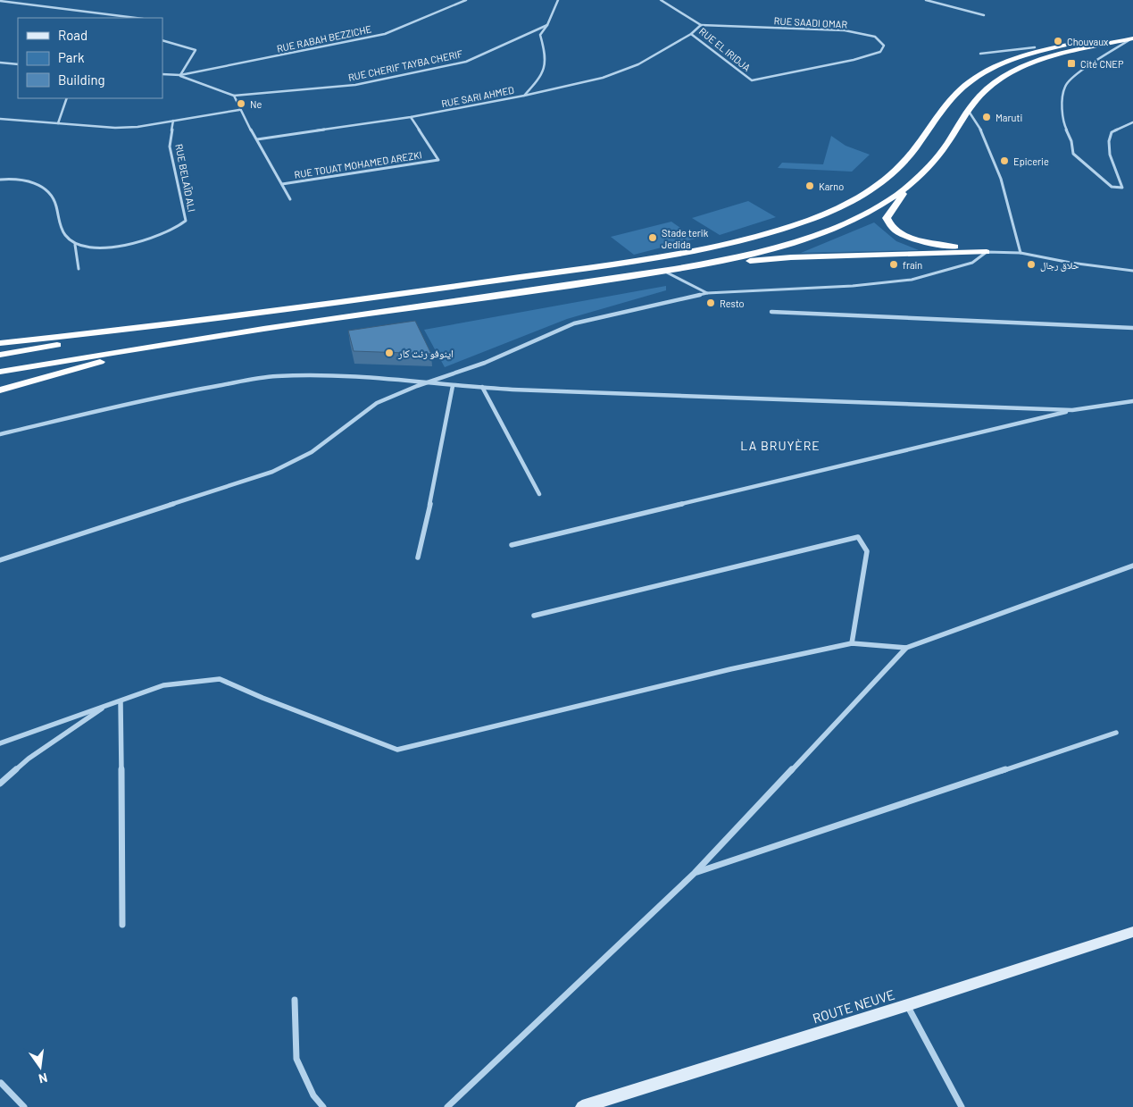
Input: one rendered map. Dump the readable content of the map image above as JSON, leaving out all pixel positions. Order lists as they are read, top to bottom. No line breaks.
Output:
{"streets":{"main road":["ROUTE NEUVE"],"street":["RUE SAADI OMAR","RUE RABAH BEZZICHE","RUE EL IRIDJA","RUE CHERIF TAYBA CHERIF","RUE SARI AHMED","RUE TOUAT MOHAMED AREZKI","RUE BELAÏD ALI"]},"crossings":[["RUE SAADI OMAR","RUE EL IRIDJA"],["RUE EL IRIDJA","RUE SARI AHMED"],["RUE SARI AHMED","RUE TOUAT MOHAMED AREZKI"]],"districts":["LA BRUYÈRE"],"places":{"other":["Chouvaux","Ne","Maruti","Epicerie","Karno","Stade terik Jedida","frain","حلاق رجال","Resto","اينوفو رنت كار"],"transit":["Cité CNEP"]},"legend":["Road","Park","Building"],"north":"bottom"}
